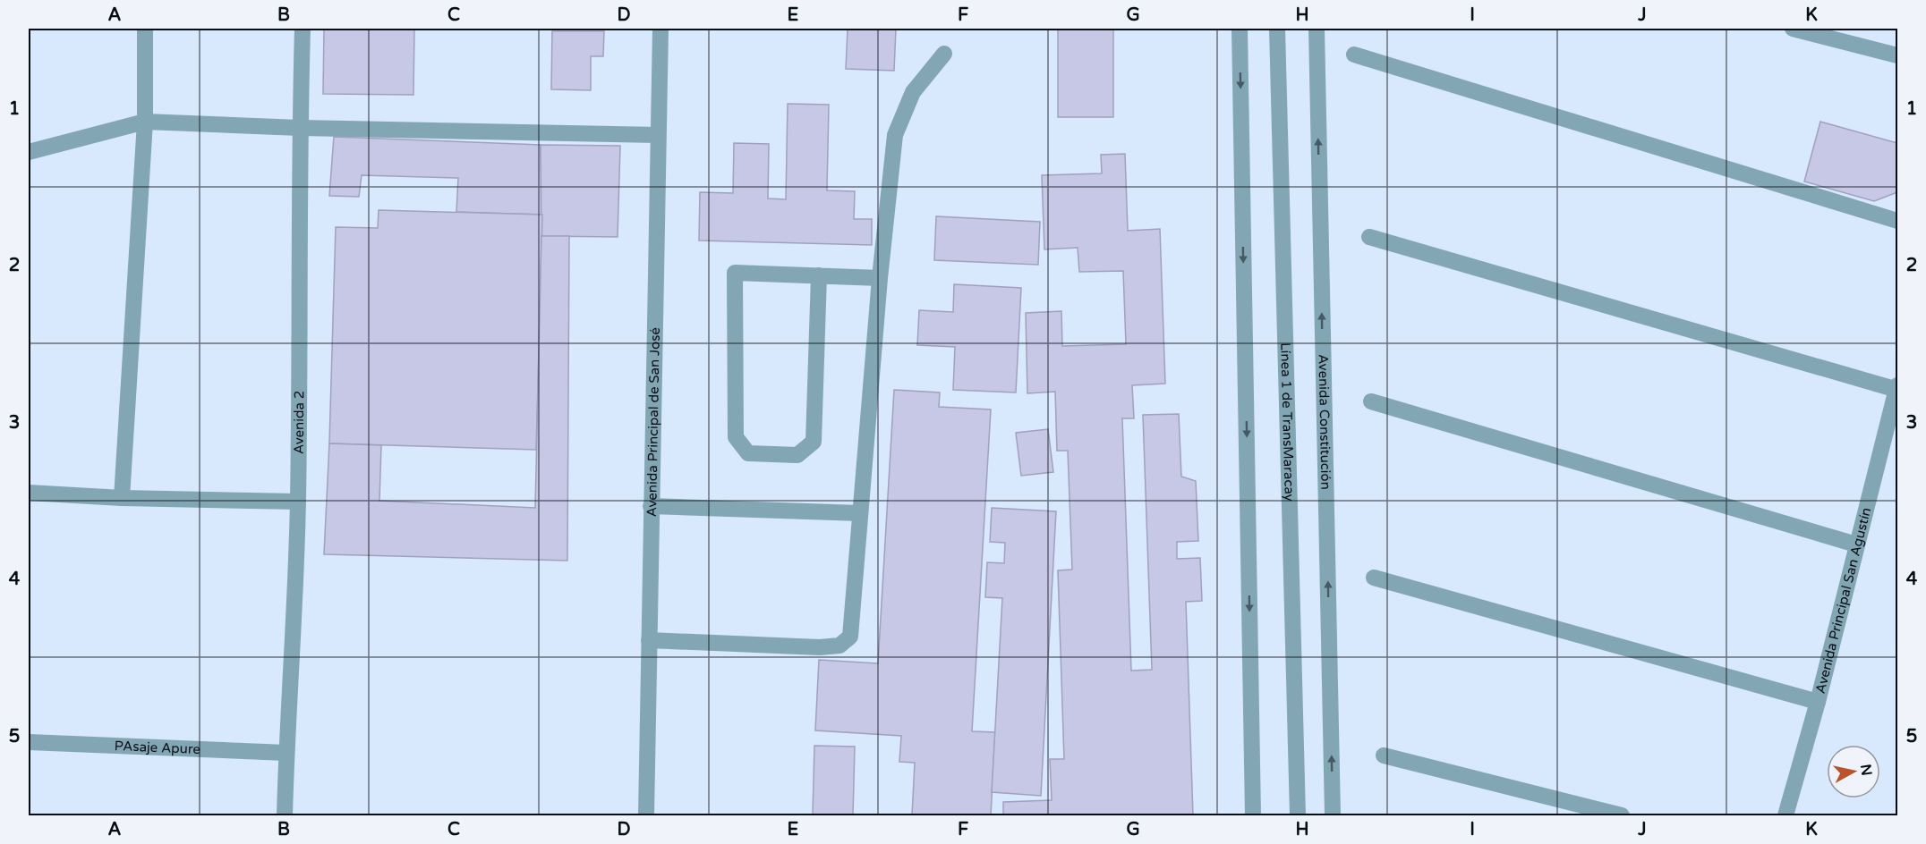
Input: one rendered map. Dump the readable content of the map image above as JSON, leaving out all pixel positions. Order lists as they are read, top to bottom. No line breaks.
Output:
{"streets":{"street":["Avenida 2","Avenida Principal de San José","Línea 1 de TransMaracay","Avenida Constitución","Avenida Principal San Agustín","PAsaje Apure"]},"crossings":[["Avenida 2","PAsaje Apure"]],"north":"right","grid":{"columns":["A","B","C","D","E","F","G","H","I","J","K"],"rows":["1","2","3","4","5"]}}
